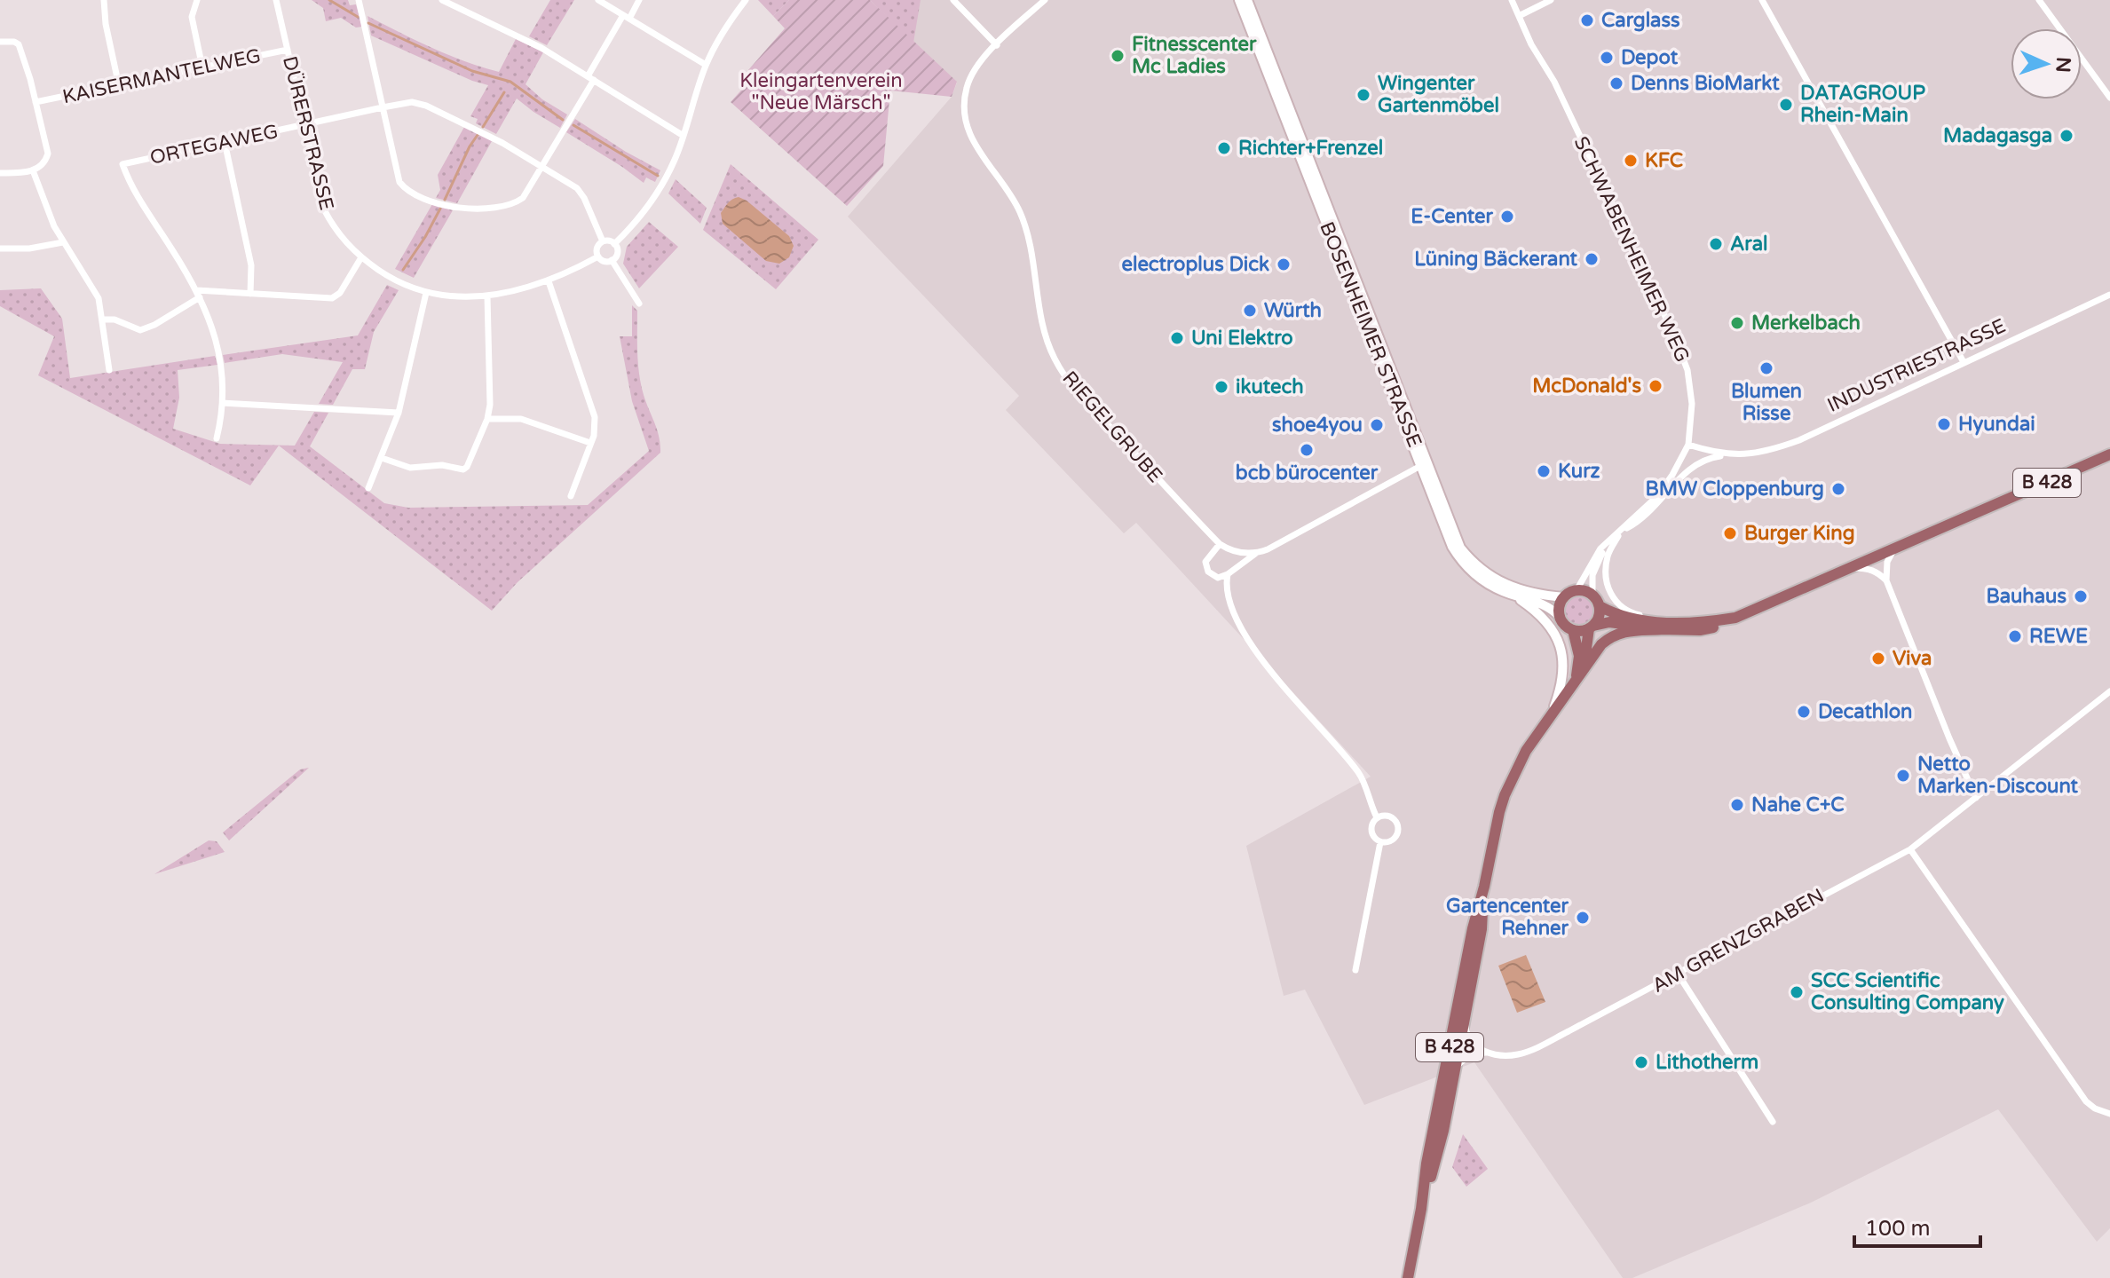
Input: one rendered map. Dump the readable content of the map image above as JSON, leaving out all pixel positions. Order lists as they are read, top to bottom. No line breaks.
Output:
{"streets":{"main road":["B 428"],"street":["KAISERMANTELWEG","DÜRERSTRASSE","ORTEGAWEG","SCHWABENHEIMER WEG","BOSENHEIMER STRASSE","INDUSTRIESTRASSE","RIEGELGRUBE","AM GRENZGRABEN"]},"crossings":[["KAISERMANTELWEG","DÜRERSTRASSE"],["DÜRERSTRASSE","ORTEGAWEG"],["SCHWABENHEIMER WEG","BOSENHEIMER STRASSE"],["SCHWABENHEIMER WEG","INDUSTRIESTRASSE"],["SCHWABENHEIMER WEG","B 428"],["BOSENHEIMER STRASSE","B 428"],["B 428","AM GRENZGRABEN"]],"parks":["Kleingartenverein \"Neue Märsch\""],"places":["Carglass","Fitnesscenter Mc Ladies","Depot","Denns BioMarkt","Wingenter Gartenmöbel","DATAGROUP Rhein-Main","Madagasga","Richter+Frenzel","KFC","E-Center","Aral","Lüning Bäckerant","electroplus Dick","Würth","Merkelbach","Uni Elektro","Blumen Risse","McDonald's","ikutech","Hyundai","shoe4you","bcb bürocenter","Kurz","BMW Cloppenburg","Burger King","Bauhaus","REWE","Viva","Decathlon","Netto Marken-Discount","Nahe C+C","Gartencenter Rehner","SCC Scientific Consulting Company","Lithotherm"],"scale_bar":"100 m","north":"right"}
